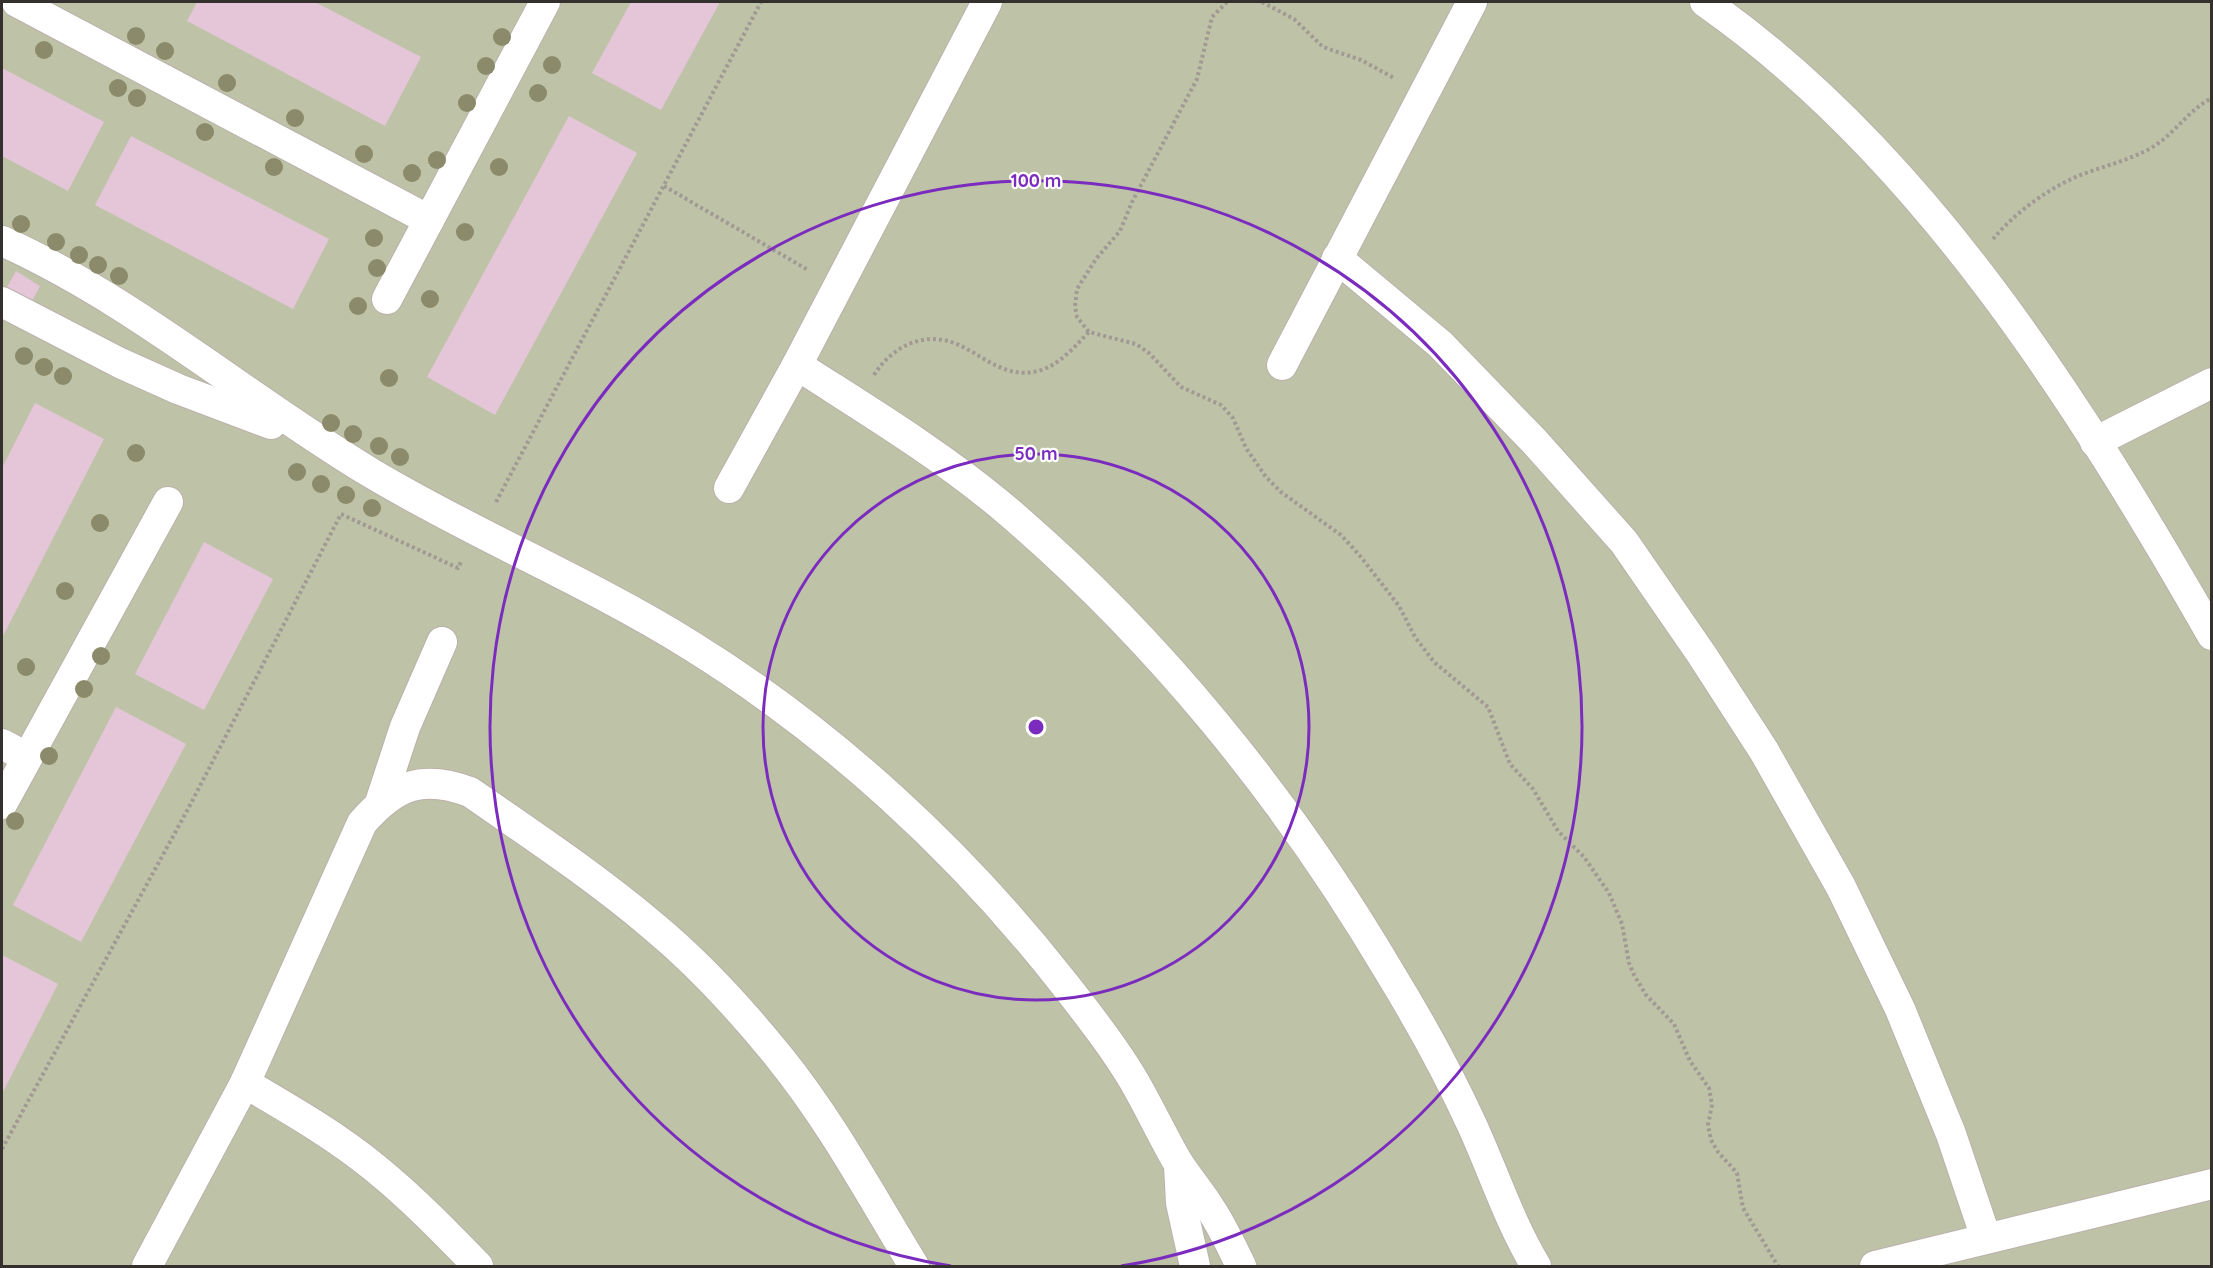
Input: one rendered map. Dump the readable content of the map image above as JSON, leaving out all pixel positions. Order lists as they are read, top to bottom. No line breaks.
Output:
{"rings":["100 m","50 m"]}
